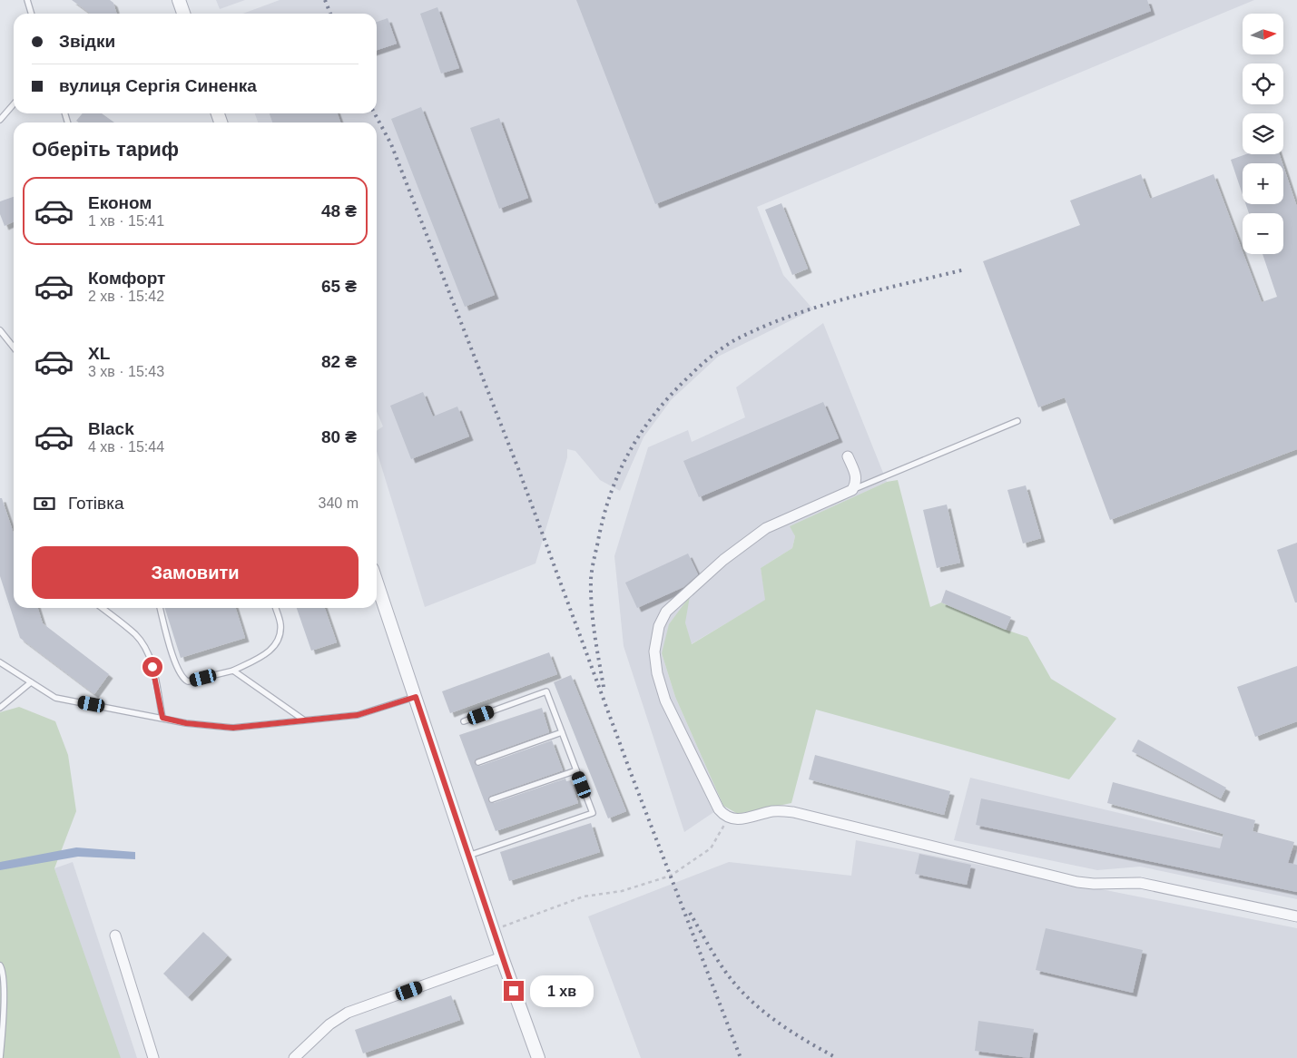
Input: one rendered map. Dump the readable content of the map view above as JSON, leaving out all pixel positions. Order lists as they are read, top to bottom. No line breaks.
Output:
{"north":"right","page":{"map_buttons":["+","−"],"banner":["Звідки","вулиця Сергія Синенка"],"heading":"Оберіть тариф","list":[{"name":"Економ","note":"1 хв · 15:41","value":"48 ₴"},{"name":"Комфорт","note":"2 хв · 15:42","value":"65 ₴"},{"name":"XL","note":"3 хв · 15:43","value":"82 ₴"},{"name":"Black","note":"4 хв · 15:44","value":"80 ₴"}],"pay":["Готівка","340 m"],"buttons":"Замовити","bubble":"1 хв"}}
